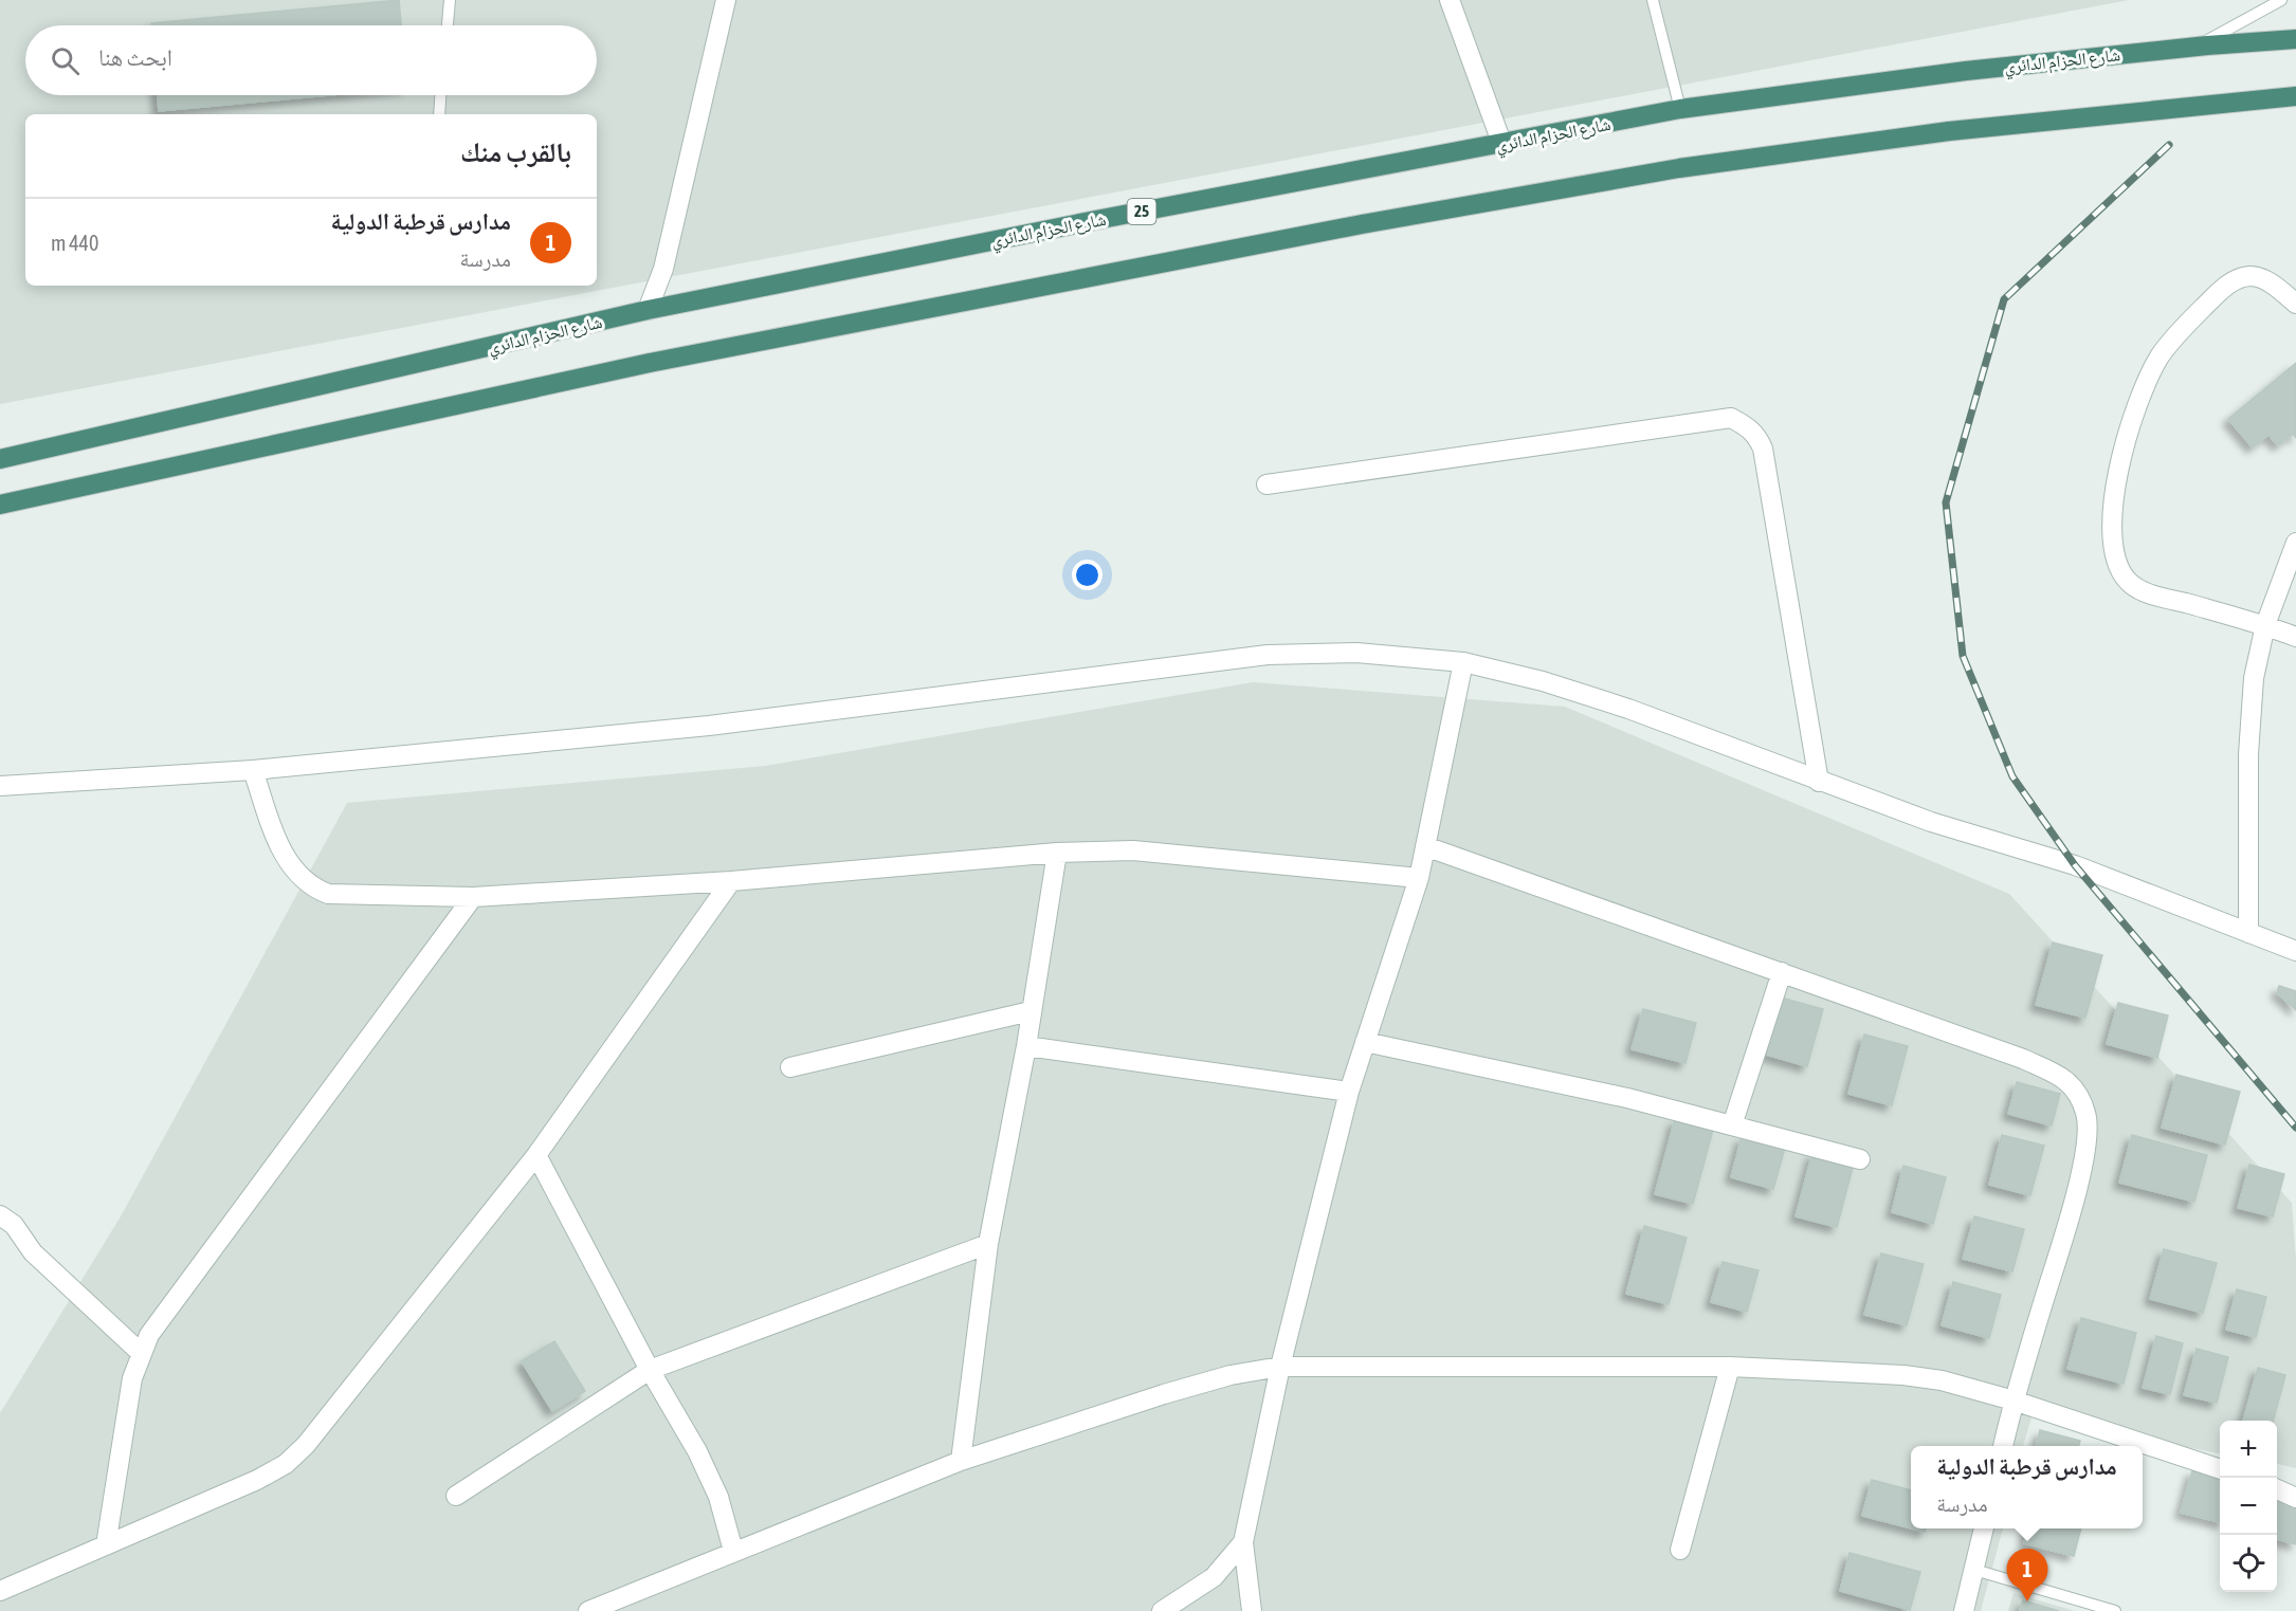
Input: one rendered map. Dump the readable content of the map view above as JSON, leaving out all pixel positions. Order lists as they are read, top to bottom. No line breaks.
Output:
{"streets":{"highway":["شارع الحزام الدائري","25"]},"page":{"search":"ابحث هنا","heading":"بالقرب منك","list":[{"mark":"1","name":"مدارس قرطبة الدولية","note":"مدرسة","value":"440 m"}],"map_buttons":["+","−"],"popup":["مدارس قرطبة الدولية","مدرسة"],"pins":"1"}}
